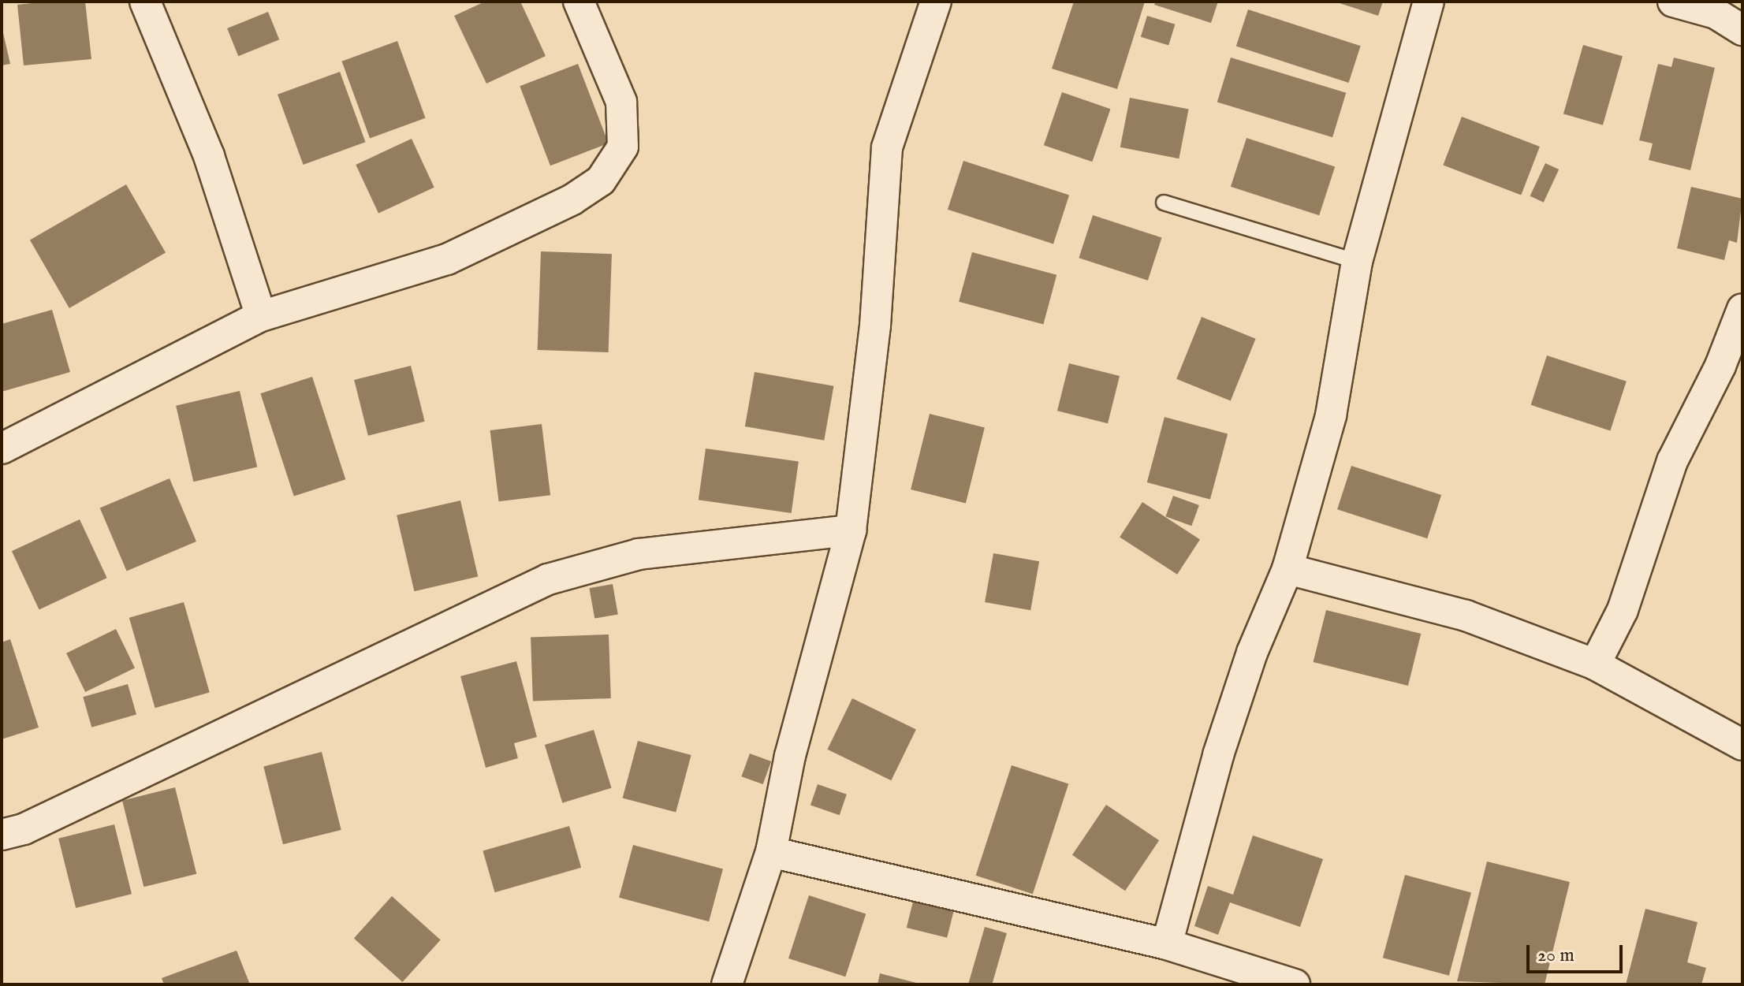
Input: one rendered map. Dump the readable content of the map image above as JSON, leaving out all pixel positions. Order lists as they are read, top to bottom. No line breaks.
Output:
{"scale_bar":"20 m"}
